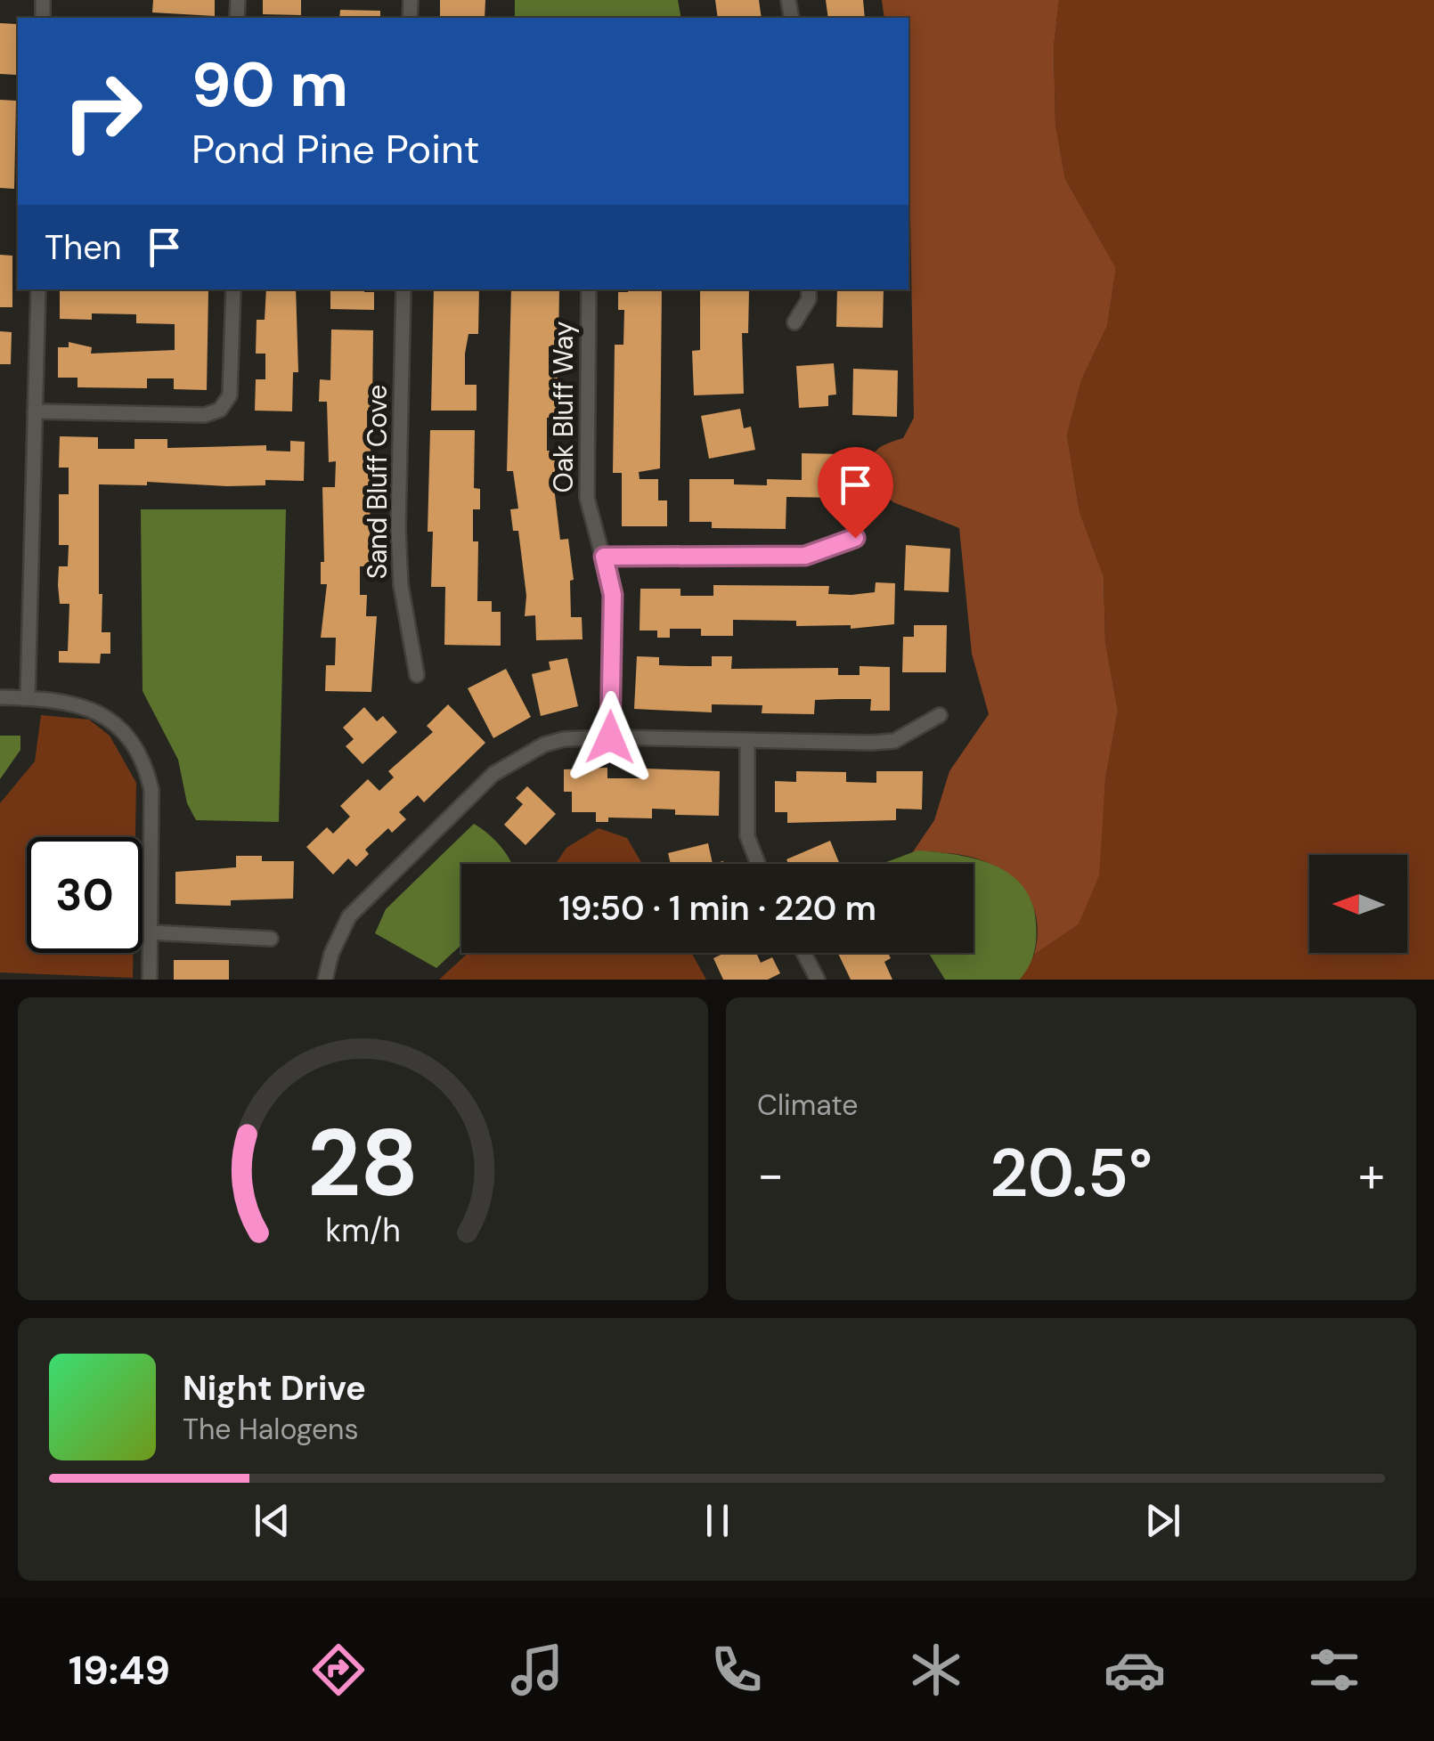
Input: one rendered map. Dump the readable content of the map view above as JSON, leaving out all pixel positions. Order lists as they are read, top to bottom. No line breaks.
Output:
{"streets":{"street":["Oak Bluff Way","Sand Bluff Cove"]},"north":"left","page":{"turn":["90 m","Pond Pine Point"],"then":"Then","limit":"30","trip":"19:50 · 1 min · 220 m","tile":"Climate","heat":["−","20.5°","+"],"song":["Night Drive","The Halogens"],"tabs":"19:49","gauge":["28","km/h"]}}
